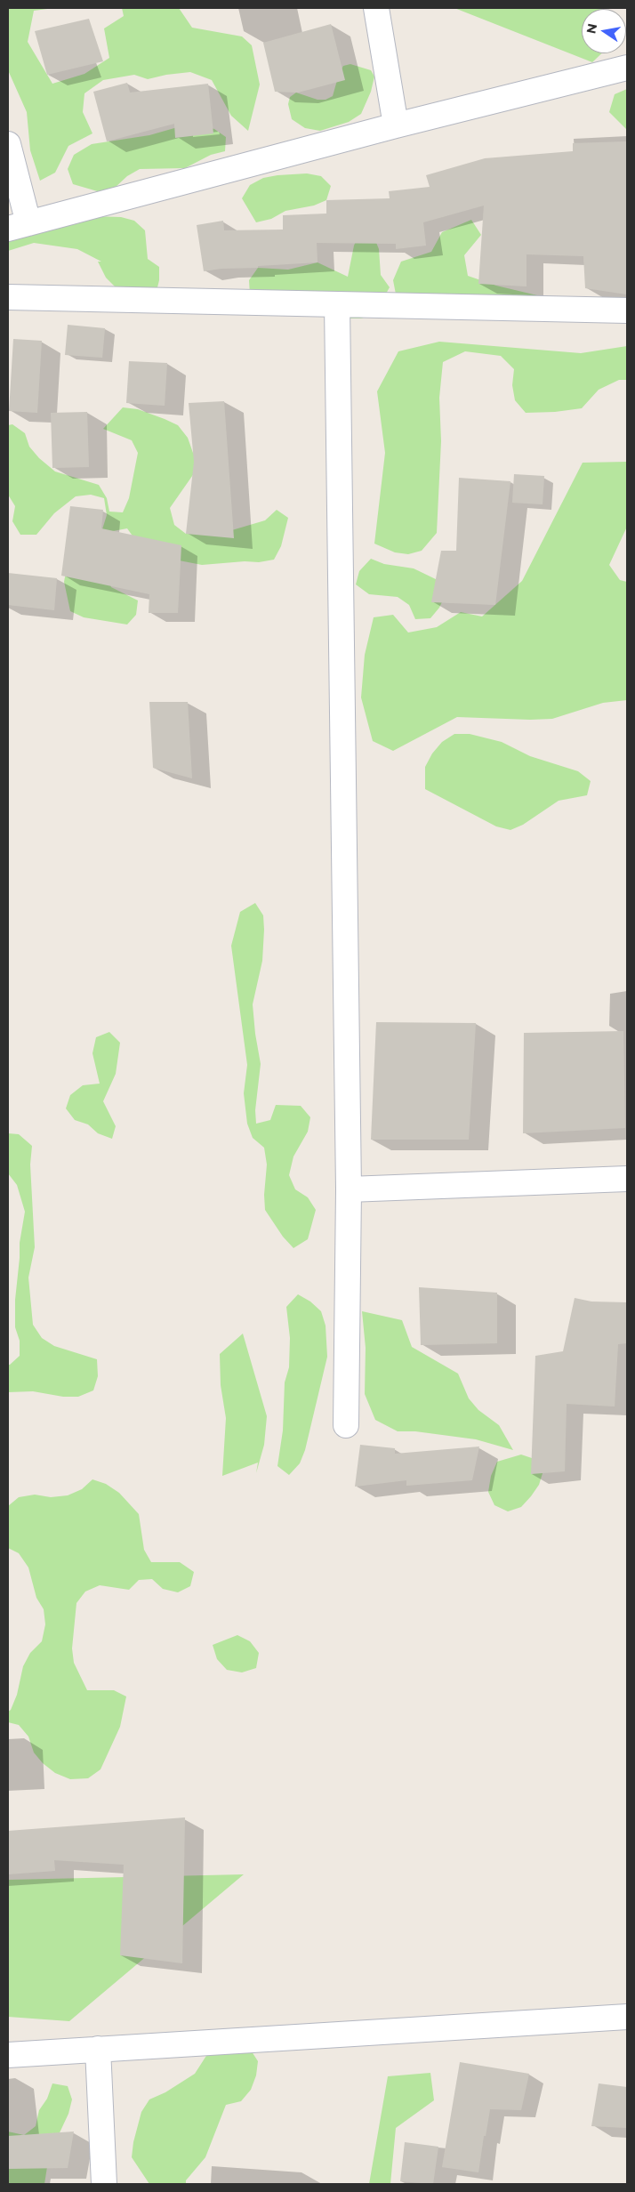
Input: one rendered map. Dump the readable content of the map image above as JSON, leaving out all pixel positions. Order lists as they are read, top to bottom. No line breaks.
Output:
{"north":"left"}
